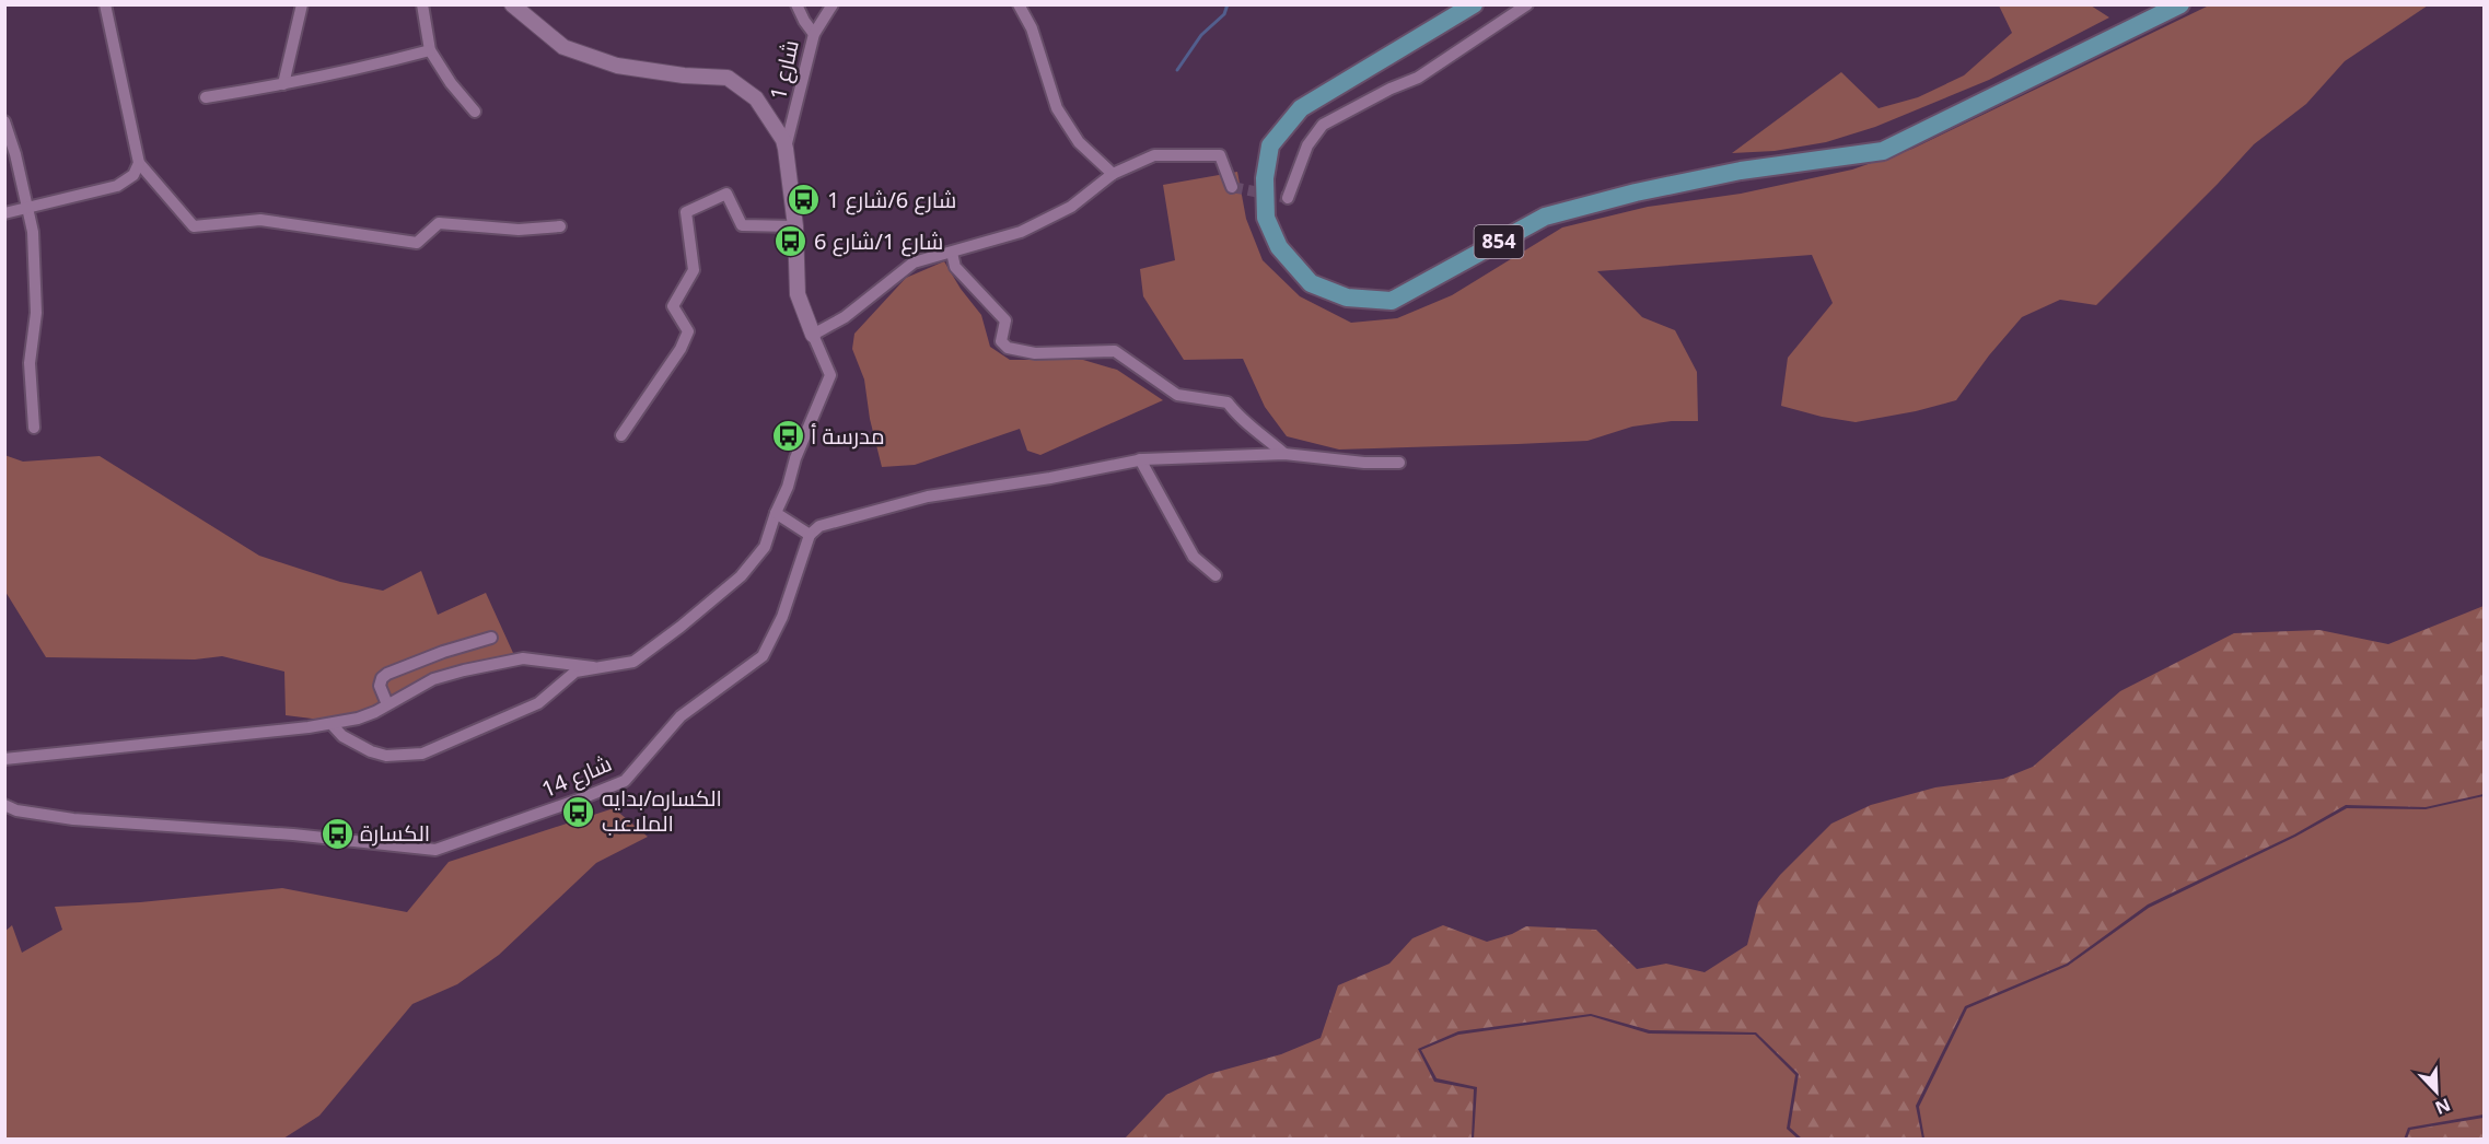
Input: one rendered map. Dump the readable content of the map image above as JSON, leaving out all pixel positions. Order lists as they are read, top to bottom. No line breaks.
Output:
{"streets":{"main road":["854"],"street":["شارع 1","شارع 14"]},"places":{"bus stop":["شارع 6/شارع 1","شارع 1/شارع 6","مدرسة أ","الكساره/بدايه الملاعب","الكسارة"]},"north":"bottom right"}
